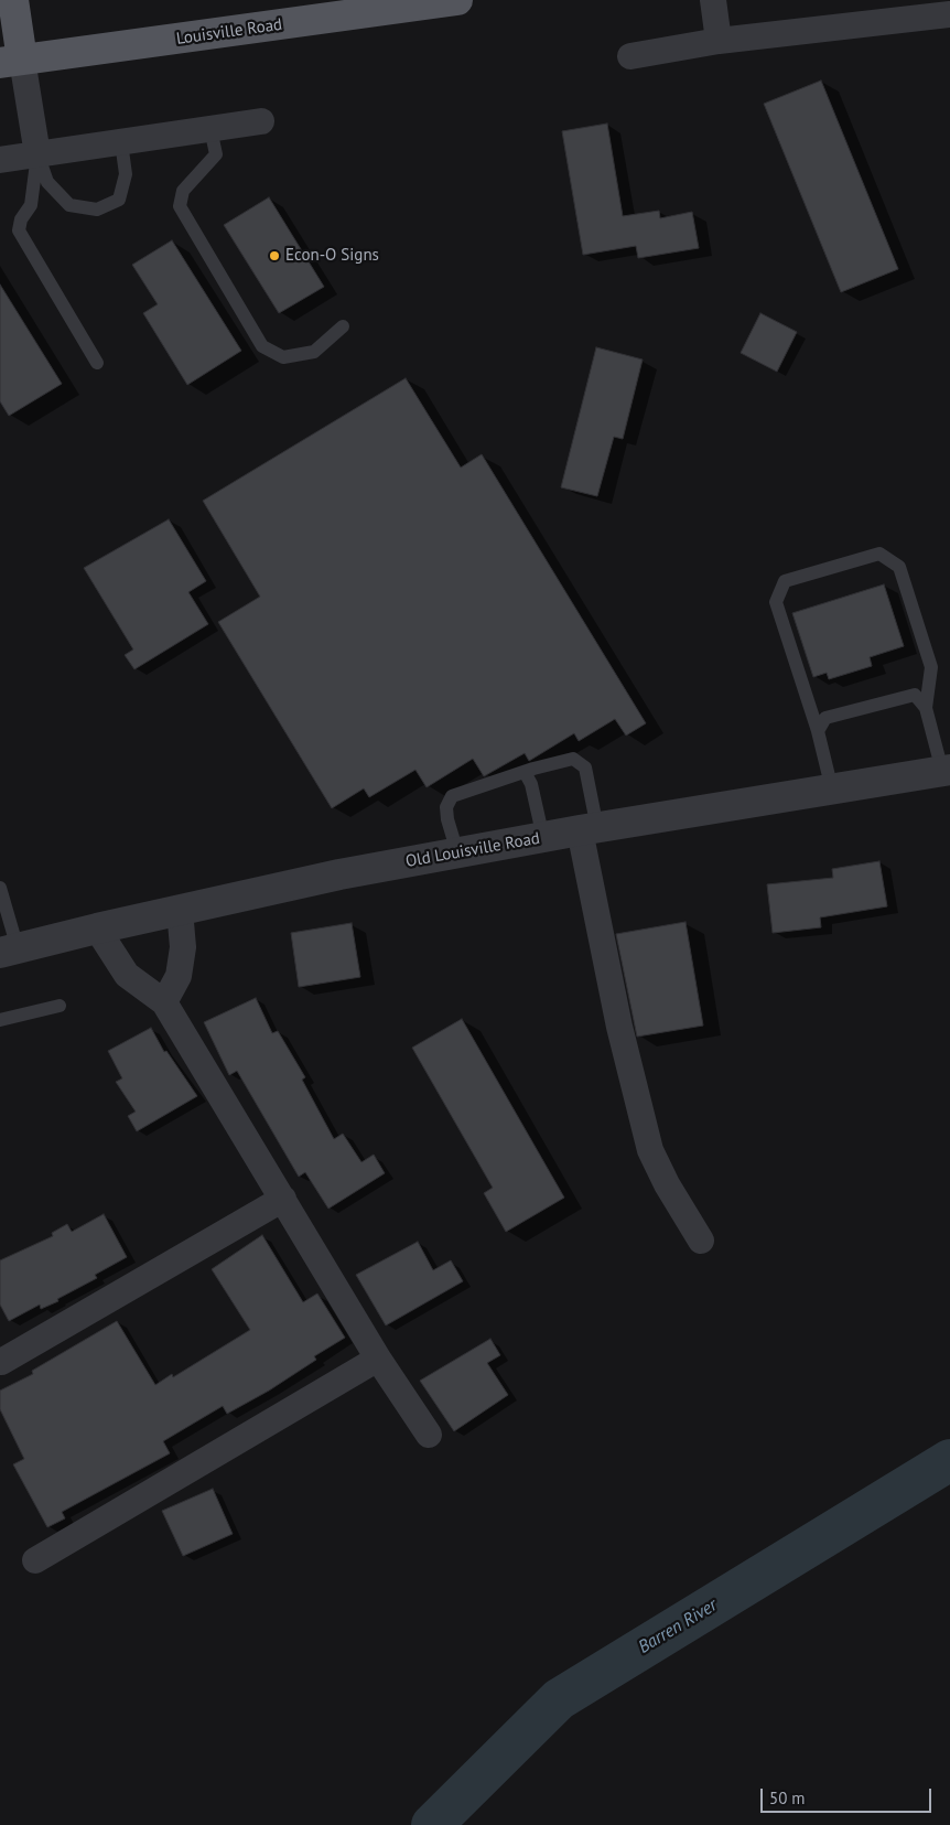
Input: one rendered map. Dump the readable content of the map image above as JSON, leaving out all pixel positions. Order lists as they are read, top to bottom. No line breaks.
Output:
{"streets":{"main road":["Louisville Road"],"street":["Old Louisville Road"]},"water":["Barren River"],"places":["Econ-O Signs"],"scale_bar":"50 m"}
